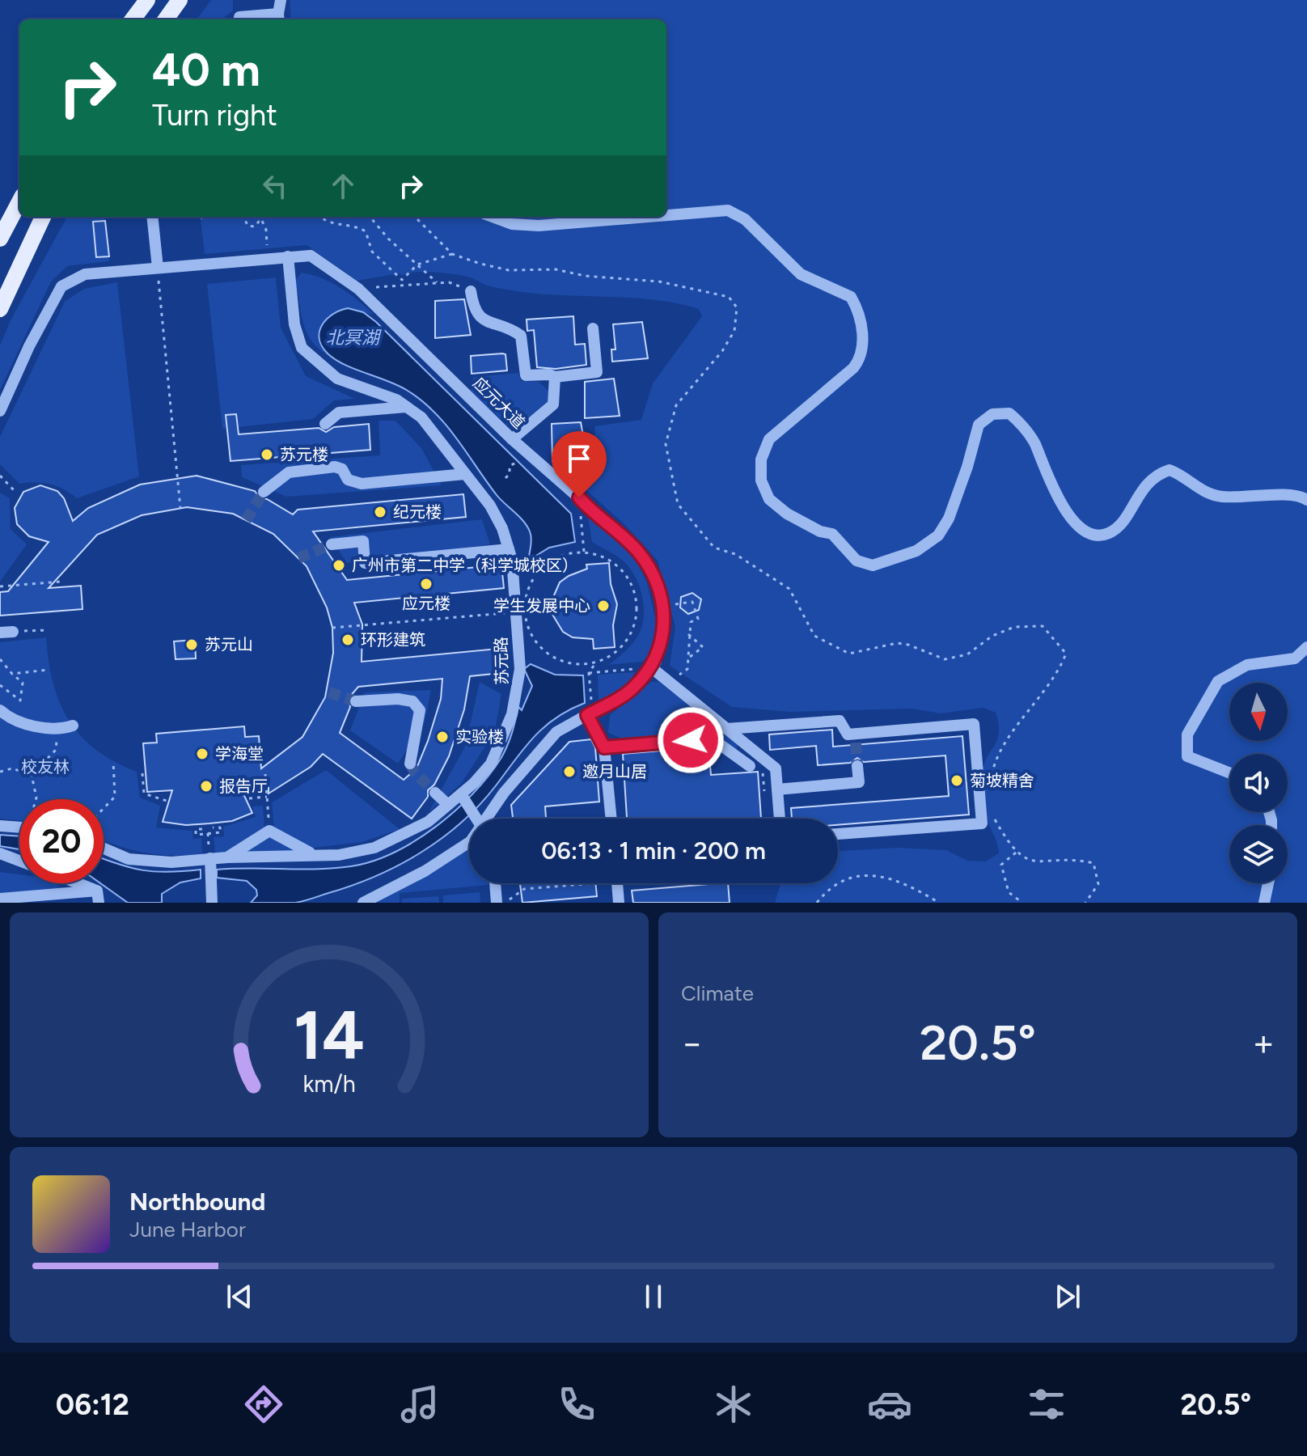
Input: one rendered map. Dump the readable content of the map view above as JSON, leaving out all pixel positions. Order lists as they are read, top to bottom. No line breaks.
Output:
{"streets":{"street":["应元大道","苏元路"]},"crossings":[["应元大道","苏元路"]],"water":["北冥湖"],"parks":["校友林"],"places":["苏元楼","纪元楼","广州市第二中学（科学城校区）","应元楼","学生发展中心","环形建筑","苏元山","实验楼","学海堂","邀月山居","菊坡精舍","报告厅"],"north":"bottom","page":{"turn":["40 m","Turn right"],"limit":"20","trip":"06:13 · 1 min · 200 m","tile":"Climate","heat":["−","20.5°","+"],"song":["Northbound","June Harbor"],"tabs":["06:12","20.5°"],"gauge":["14","km/h"]}}
